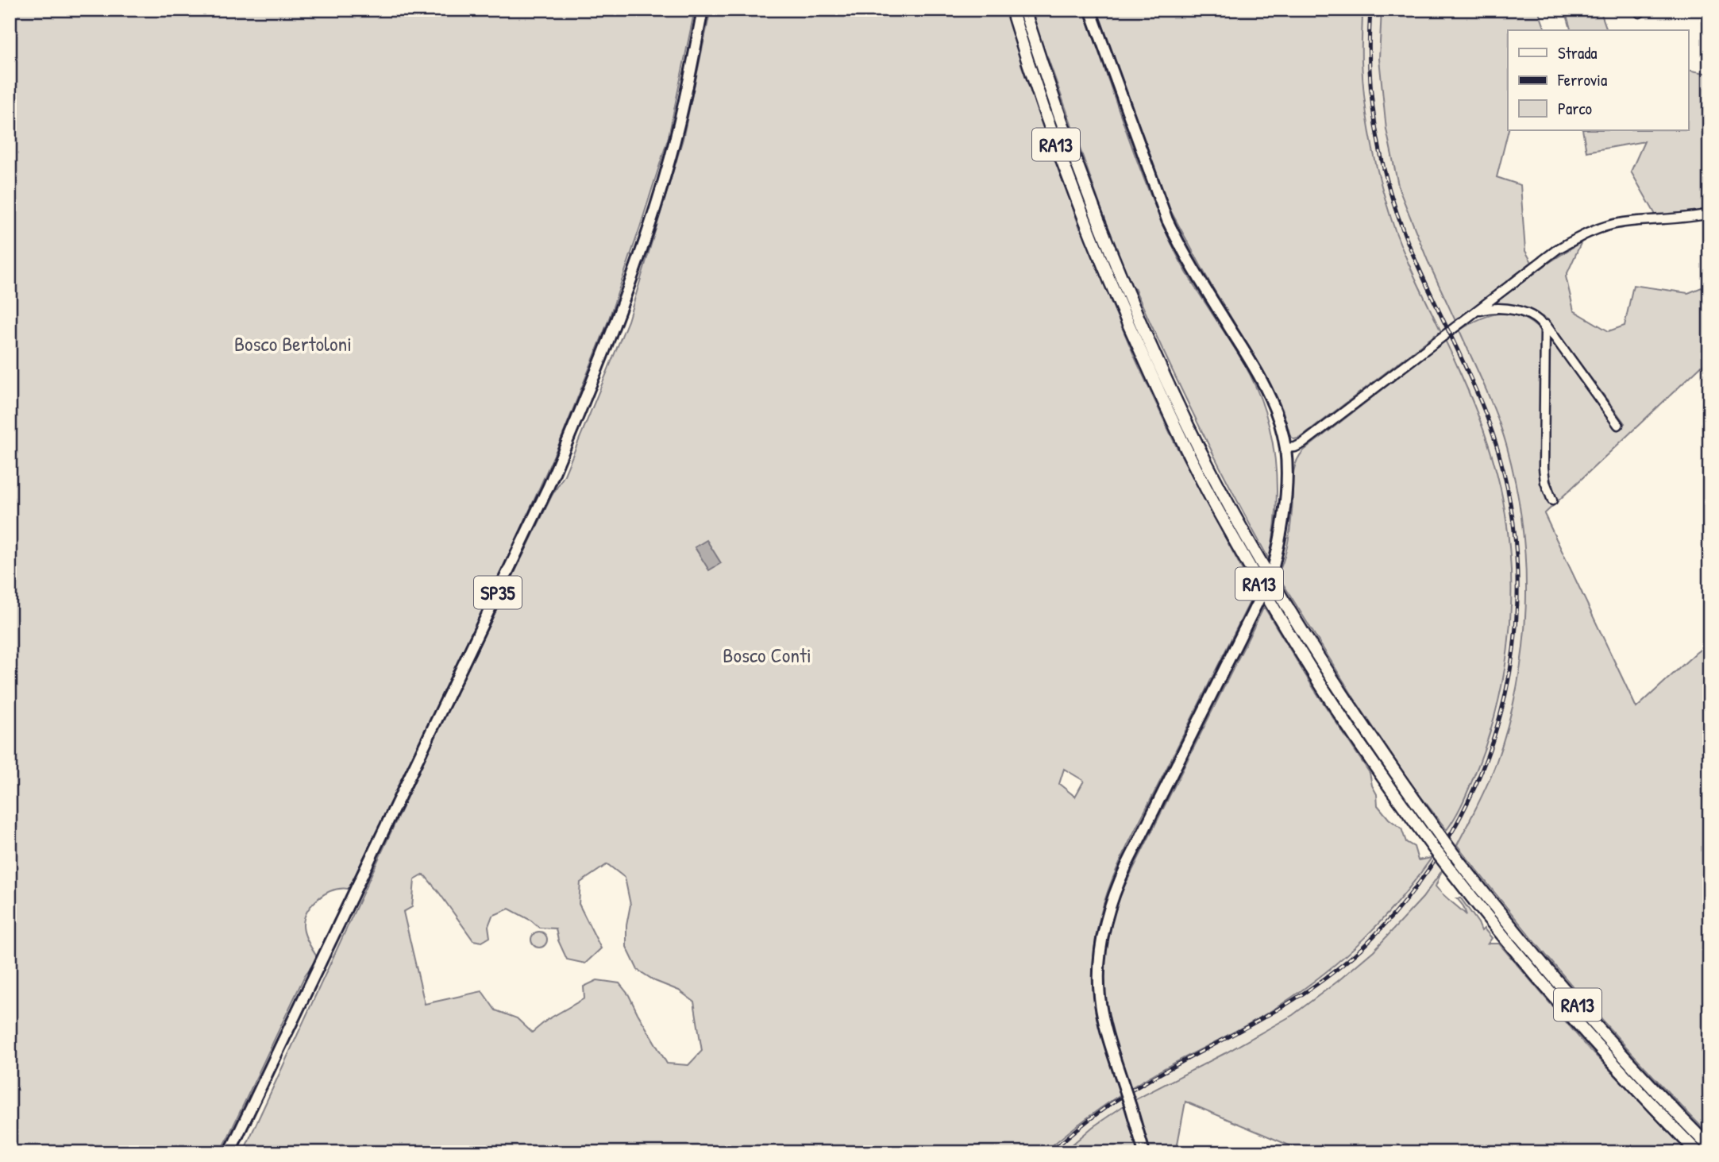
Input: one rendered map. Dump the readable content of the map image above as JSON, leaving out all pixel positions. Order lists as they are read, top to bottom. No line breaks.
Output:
{"streets":{"highway":["RA13"],"main road":["SP35"]},"parks":["Bosco Bertoloni","Bosco Conti"],"legend":["Strada","Ferrovia","Parco"]}
